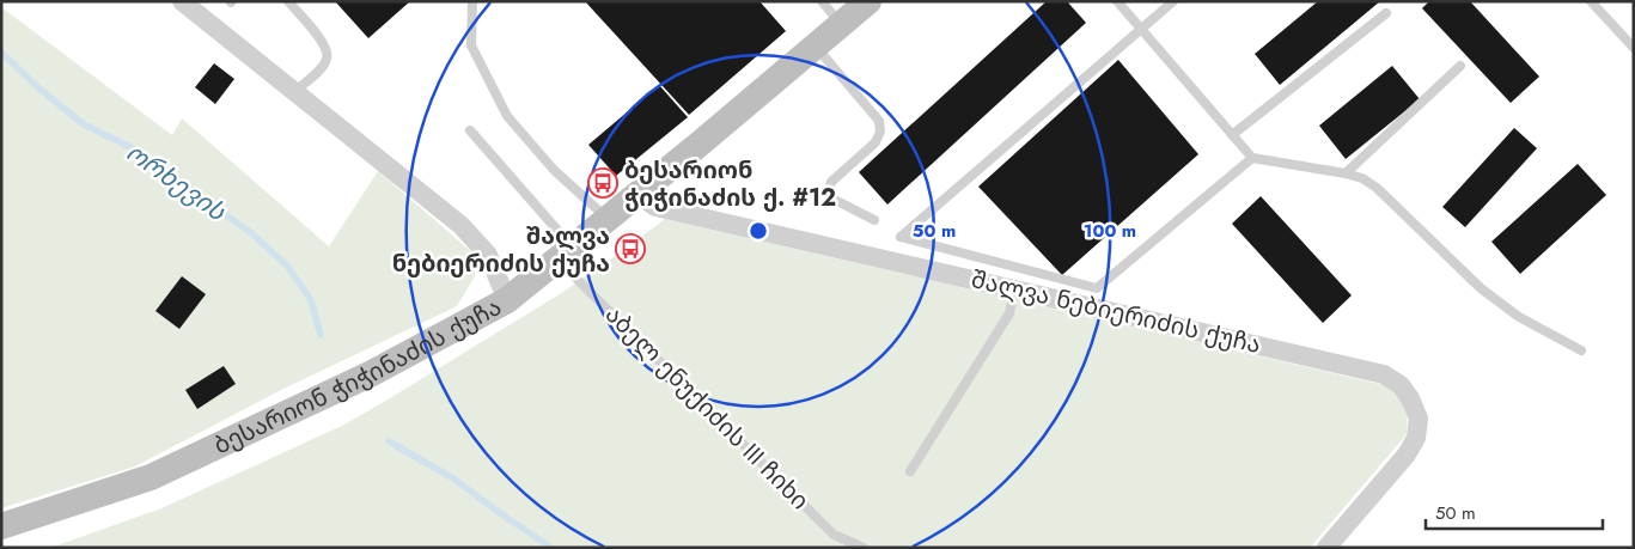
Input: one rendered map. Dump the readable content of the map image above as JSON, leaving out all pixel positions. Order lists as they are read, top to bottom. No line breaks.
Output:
{"streets":{"street":["შალვა ნებიერიძის ქუჩა","ბესარიონ ჭიჭინაძის ქუჩა"],"lane":["აბელ ენუქიძის III ჩიხი"]},"crossings":[["შალვა ნებიერიძის ქუჩა","ბესარიონ ჭიჭინაძის ქუჩა"],["ბესარიონ ჭიჭინაძის ქუჩა","აბელ ენუქიძის III ჩიხი"]],"water":["ორხევის"],"places":{"bus stop":["ბესარიონ ჭიჭინაძის ქ. #12","შალვა ნებიერიძის ქუჩა"]},"scale_bar":"50 m","rings":["50 m","100 m"]}
